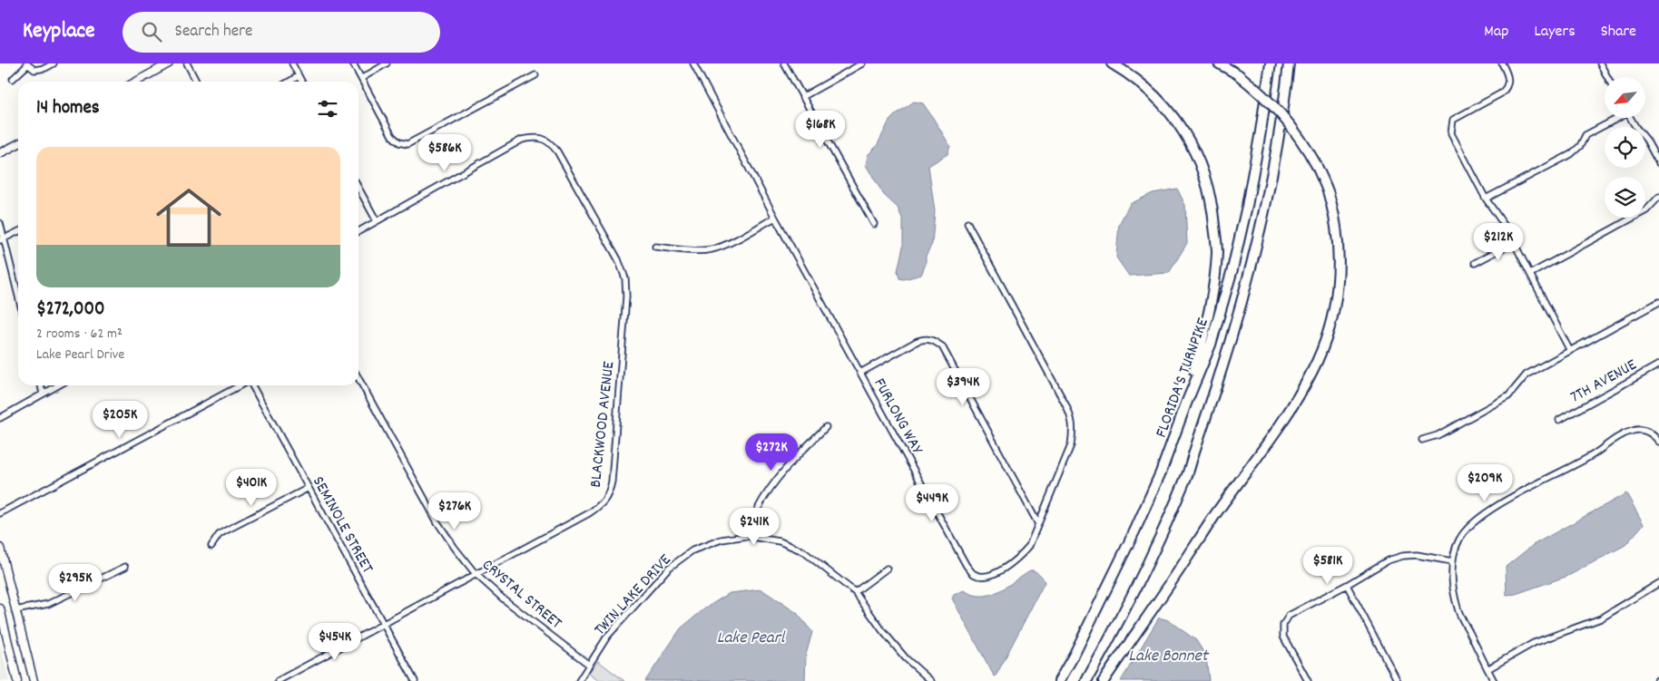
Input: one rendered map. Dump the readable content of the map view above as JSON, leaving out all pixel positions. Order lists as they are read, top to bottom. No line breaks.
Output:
{"streets":{"highway":["FLORIDA'S TURNPIKE"],"street":["7TH AVENUE","FURLONG WAY","BLACKWOOD AVENUE","SEMINOLE STREET","CRYSTAL STREET","TWIN LAKE DRIVE"]},"crossings":[["BLACKWOOD AVENUE","SEMINOLE STREET"],["BLACKWOOD AVENUE","CRYSTAL STREET"],["CRYSTAL STREET","TWIN LAKE DRIVE"]],"water":["Lake Pearl","Lake Bonnet"],"north":"bottom left","page":{"header":"Keyplace","search":"Search here","nav":["Map","Layers","Share"],"heading":"14 homes","price":["$168K","$586K","$212K","$394K","$205K","$272K","$209K","$401K","$449K","$276K","$241K","$581K","$295K","$454K"],"list":[{"name":"$272,000","note":"2 rooms · 62 m² · Lake Pearl Drive"}]}}
